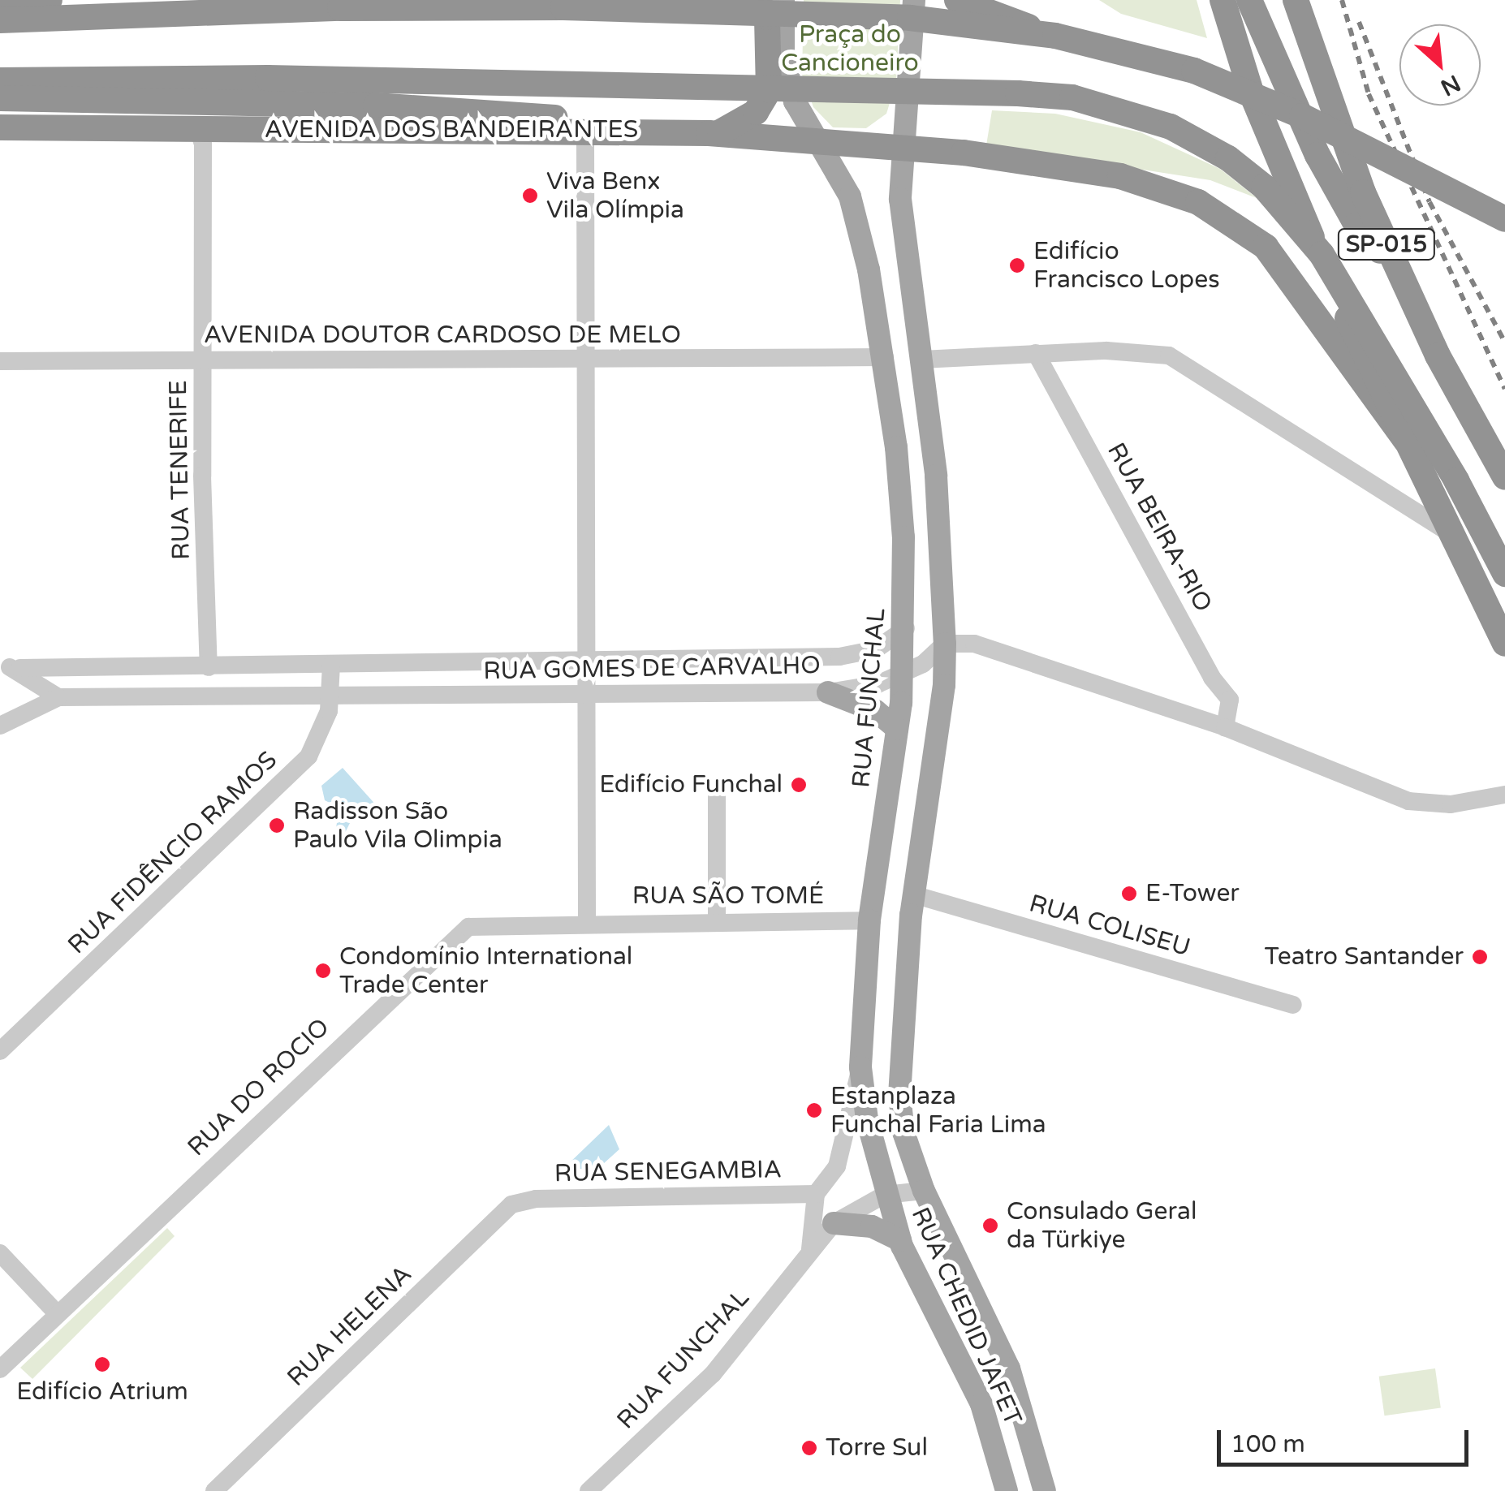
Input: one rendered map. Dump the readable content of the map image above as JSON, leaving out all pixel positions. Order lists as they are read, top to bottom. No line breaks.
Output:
{"streets":{"highway":["AVENIDA DOS BANDEIRANTES","SP-015"],"main road":["RUA FUNCHAL","RUA CHEDID JAFET"],"street":["AVENIDA DOUTOR CARDOSO DE MELO","RUA TENERIFE","RUA BEIRA-RIO","RUA GOMES DE CARVALHO","RUA FIDÊNCIO RAMOS","RUA SÃO TOMÉ","RUA COLISEU","RUA DO ROCIO","RUA SENEGAMBIA","RUA HELENA"]},"crossings":[["AVENIDA DOS BANDEIRANTES","RUA TENERIFE"],["AVENIDA DOS BANDEIRANTES","RUA FUNCHAL"],["AVENIDA DOUTOR CARDOSO DE MELO","RUA TENERIFE"],["AVENIDA DOUTOR CARDOSO DE MELO","RUA FUNCHAL"],["RUA TENERIFE","RUA GOMES DE CARVALHO"],["RUA GOMES DE CARVALHO","RUA FUNCHAL"],["RUA GOMES DE CARVALHO","RUA FIDÊNCIO RAMOS"],["RUA FUNCHAL","RUA SÃO TOMÉ"],["RUA FUNCHAL","RUA SENEGAMBIA"],["RUA FUNCHAL","RUA CHEDID JAFET"],["RUA SÃO TOMÉ","RUA DO ROCIO"],["RUA SENEGAMBIA","RUA HELENA"]],"parks":["Praça do Cancioneiro"],"places":["Viva Benx Vila Olímpia","Edifício Francisco Lopes","Edifício Funchal","Radisson São Paulo Vila Olimpia","E-Tower","Teatro Santander","Condomínio International Trade Center","Estanplaza Funchal Faria Lima","Consulado Geral da Türkiye","Edifício Atrium","Torre Sul"],"scale_bar":"100 m","north":"bottom right"}
